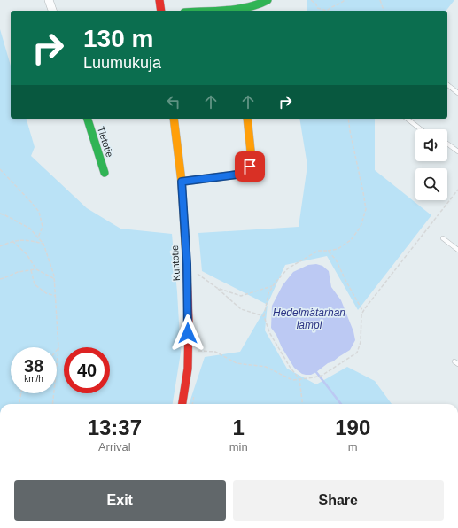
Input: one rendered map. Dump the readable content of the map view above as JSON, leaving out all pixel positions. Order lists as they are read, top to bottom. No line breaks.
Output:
{"streets":{"street":["Tietotie","Kuntotie"]},"water":["Hedelmätarhan lampi"],"page":{"turn":["130 m","Luumukuja"],"speed":"38 km/h","limit":"40","eta":["13:37","Arrival","1","min","190","m"],"buttons":["Exit","Share"]}}
